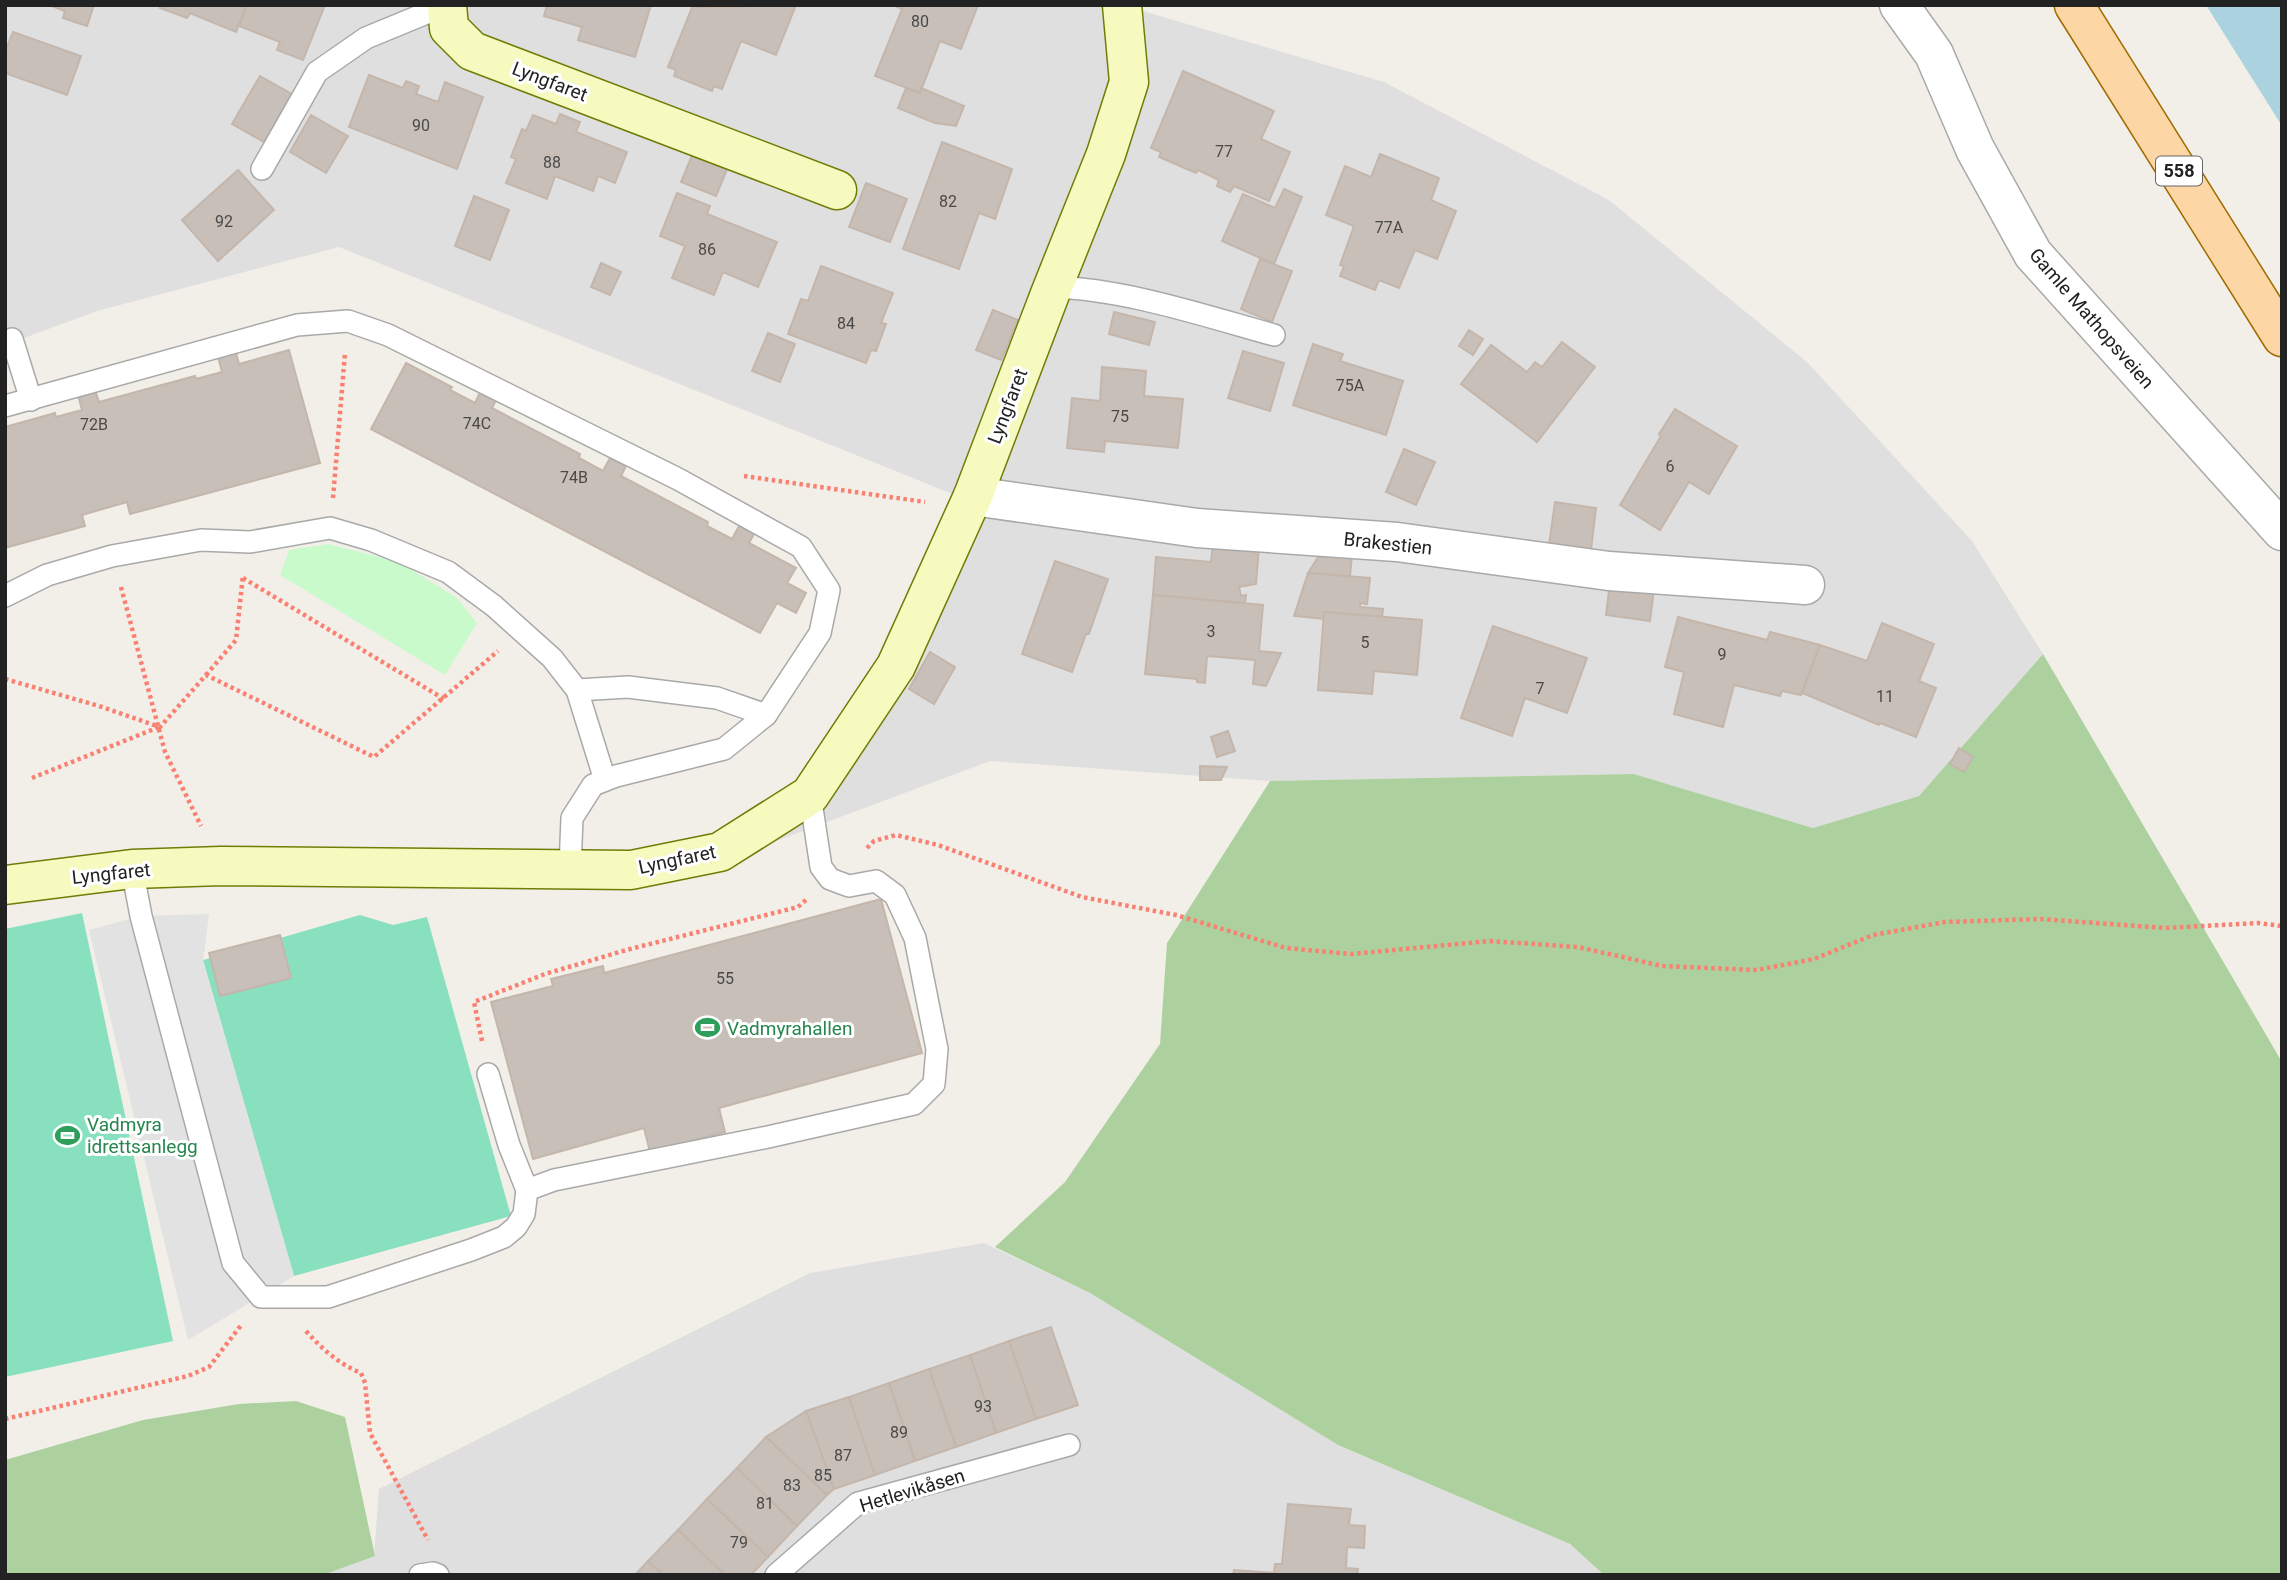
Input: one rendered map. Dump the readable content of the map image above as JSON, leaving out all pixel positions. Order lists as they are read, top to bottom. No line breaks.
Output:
{"streets":{"main road":["558"],"street":["Lyngfaret","Gamle Mathopsveien","Brakestien"],"lane":["Hetlevikåsen"]},"crossings":[["Lyngfaret","Brakestien"]],"places":{"sports":["Vadmyrahallen","Vadmyra idrettsanlegg"]},"house_numbers":["80","90","77","88","82","92","77A","86","84","75A","75","74C","72B","6","74B","3","5","9","7","11","55","93","89","87","85","83","81","79"]}
